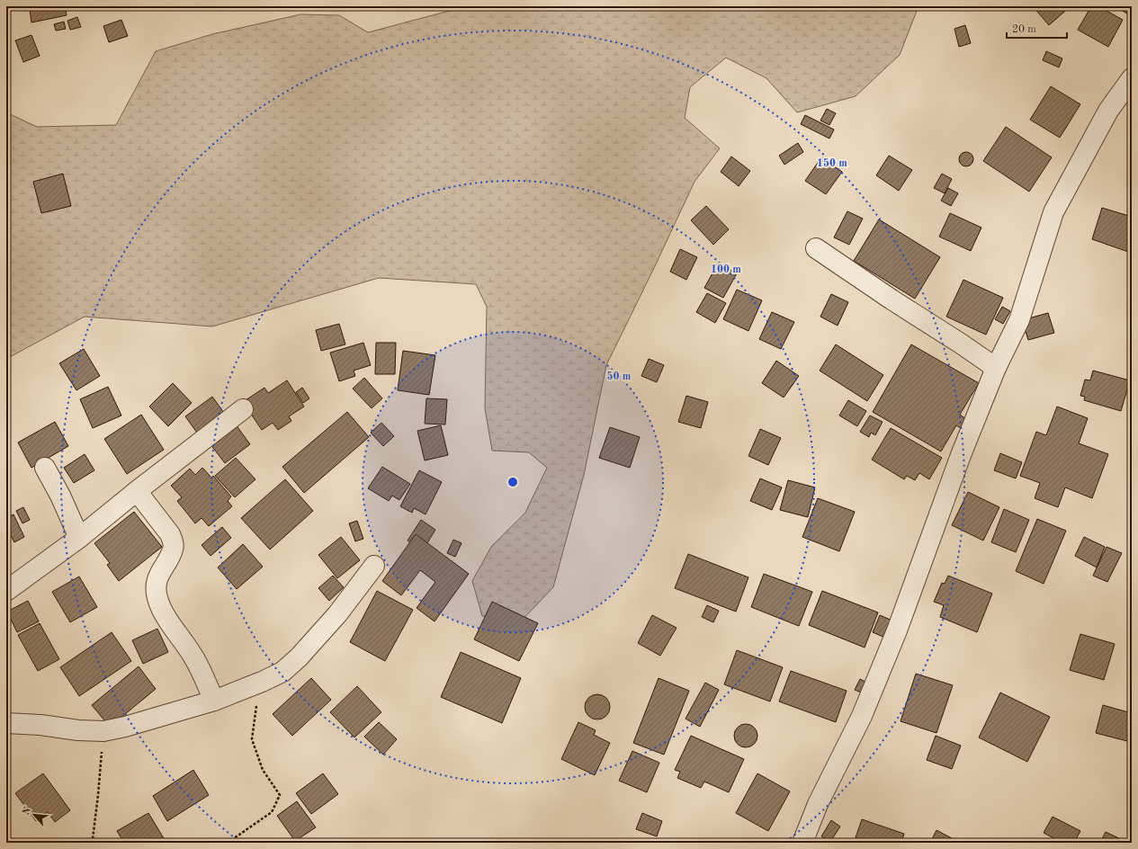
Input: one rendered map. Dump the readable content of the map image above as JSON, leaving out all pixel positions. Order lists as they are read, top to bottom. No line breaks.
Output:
{"scale_bar":"20 m","north":"top left","rings":["150 m","100 m","50 m"]}
